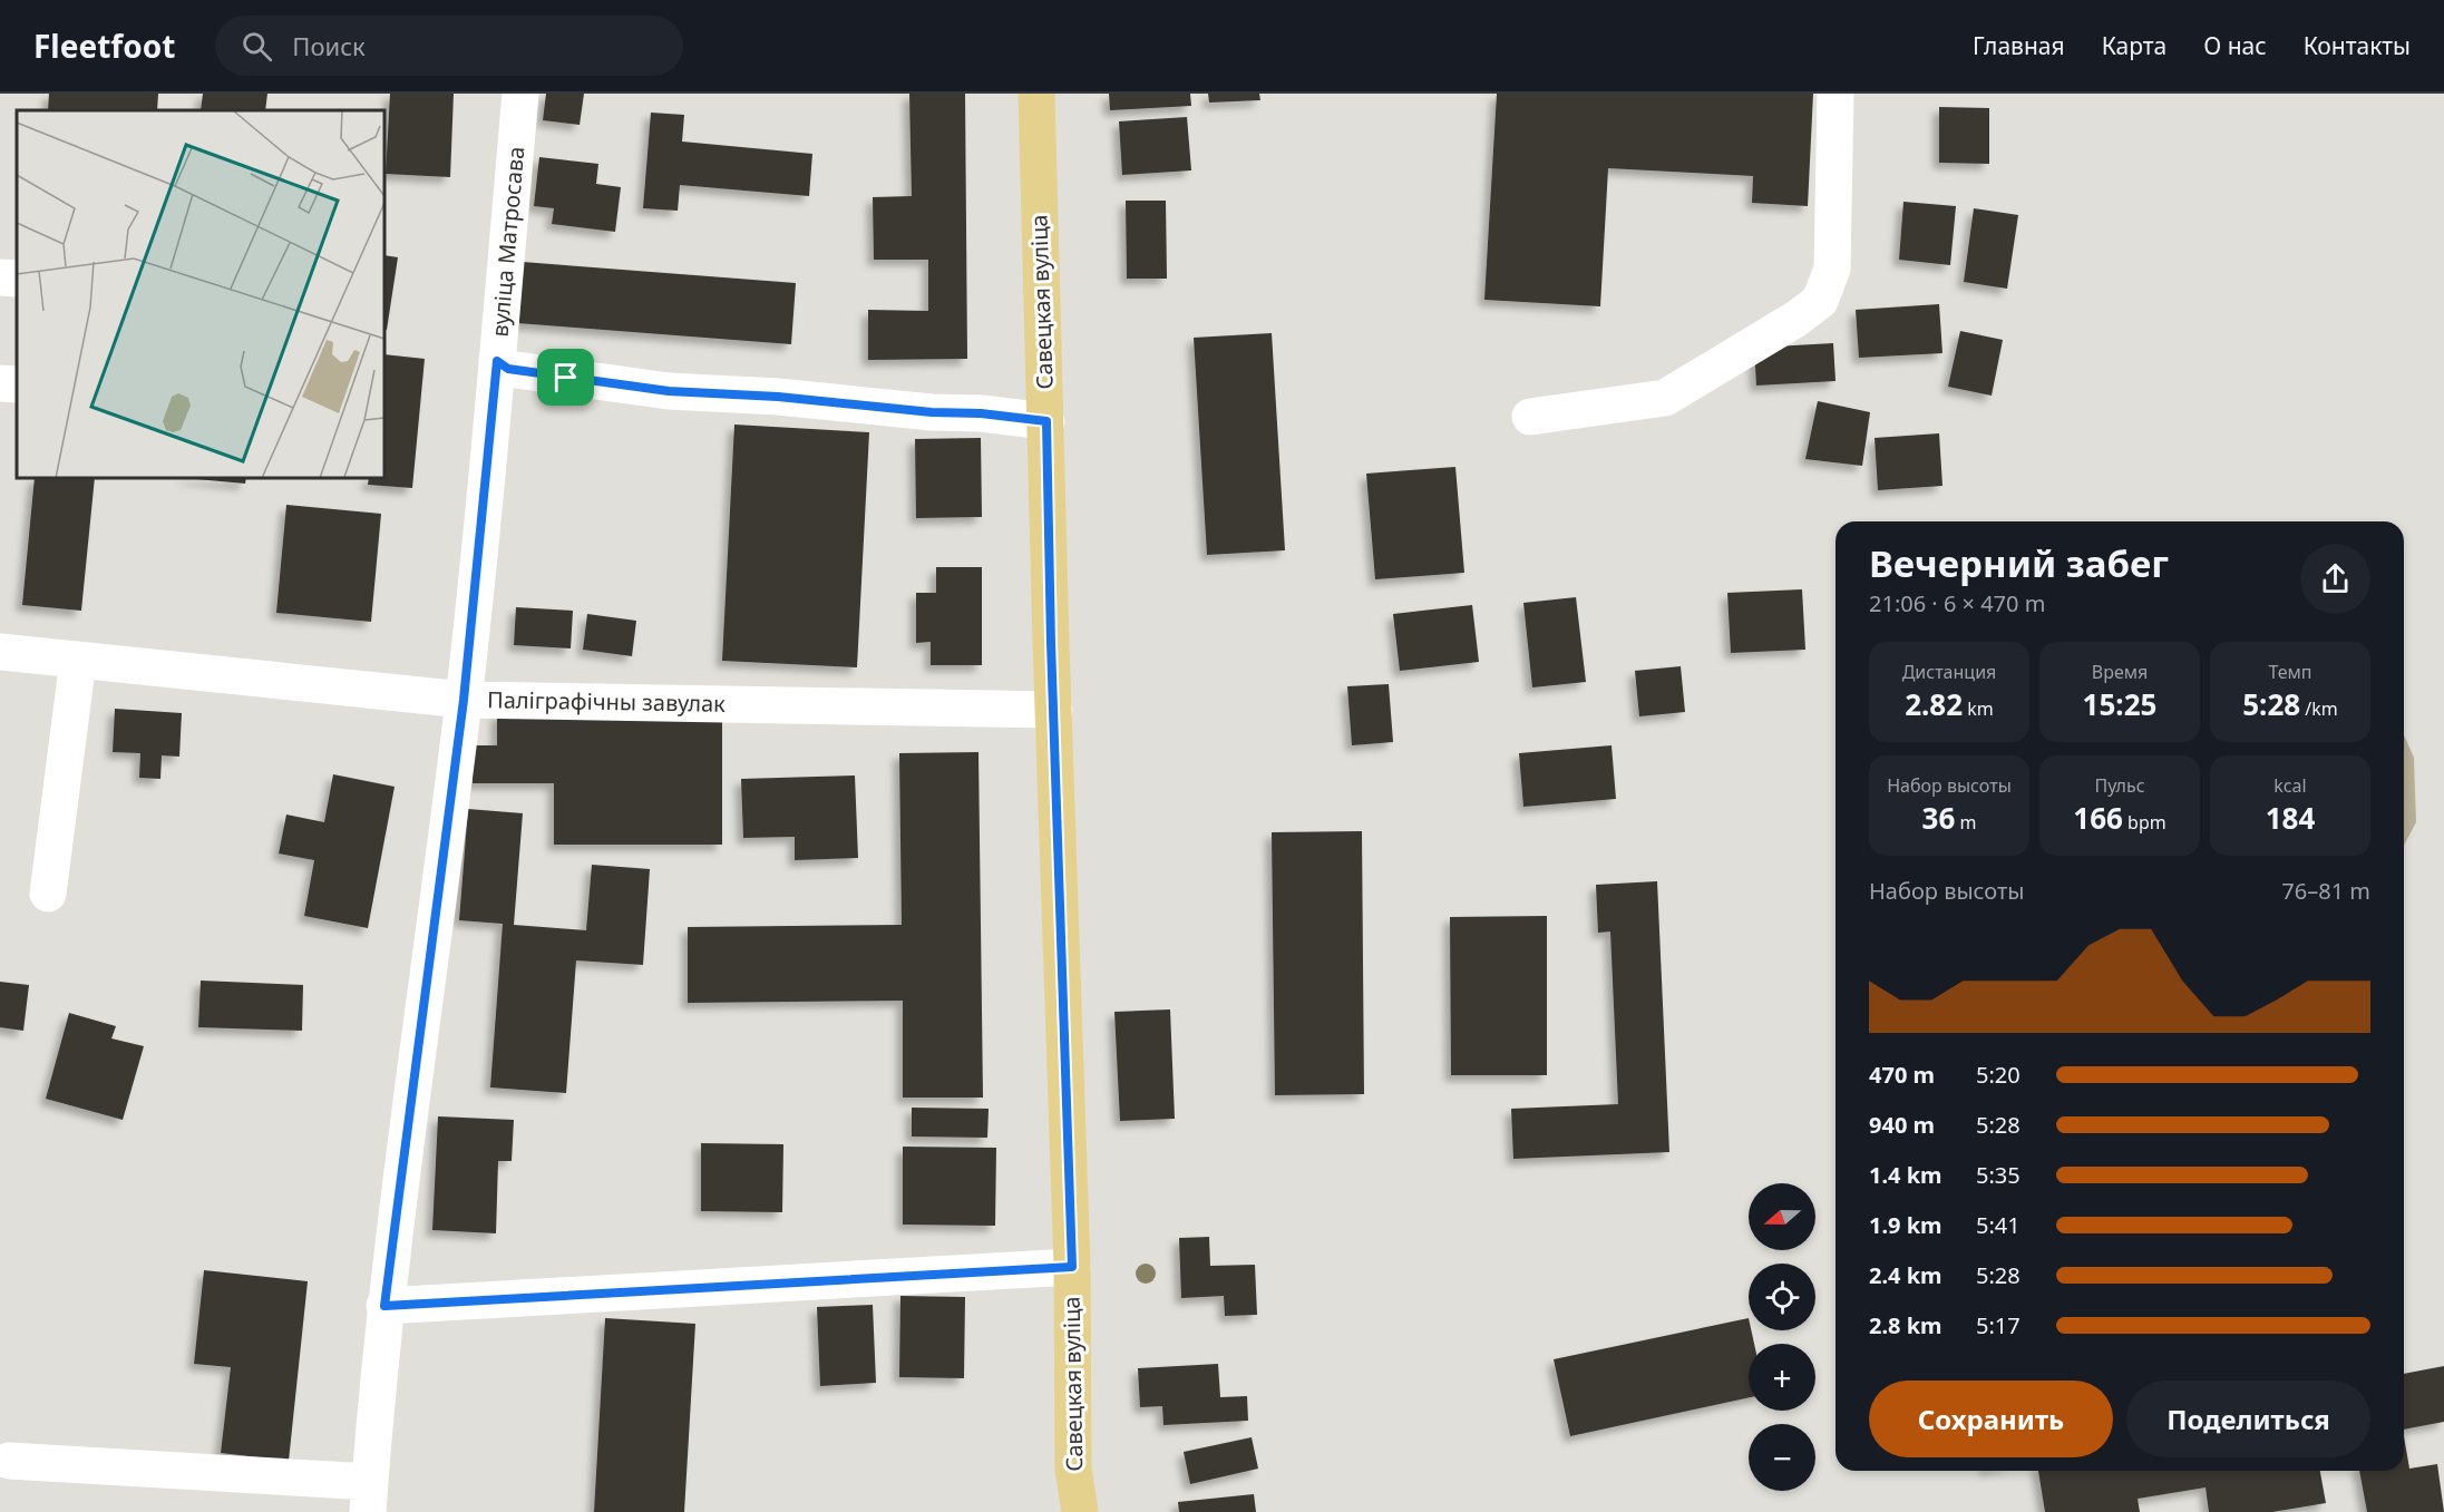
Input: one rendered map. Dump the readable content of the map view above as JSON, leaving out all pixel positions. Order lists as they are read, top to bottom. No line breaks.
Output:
{"streets":{"main road":["Савецкая вуліца"],"street":["вуліца Матросава","Паліграфічны завулак"]},"crossings":[["вуліца Матросава","Паліграфічны завулак"],["Савецкая вуліца","Паліграфічны завулак"]],"north":"left","page":{"header":"Fleetfoot","search":"Поиск","nav":["Главная","Карта","О нас","Контакты"],"heading":["Вечерний забег","21:06 · 6 × 470 m"],"stats":[["Дистанция","2.82 km"],["Время","15:25"],["Темп","5:28 /km"],["Набор высоты","36 m"],["Пульс","166 bpm"],["kcal","184"]],"chart":["Набор высоты","76–81 m"],"list":[{"name":"470 m","note":"5:20"},{"name":"940 m","note":"5:28"},{"name":"1.4 km","note":"5:35"},{"name":"1.9 km","note":"5:41"},{"name":"2.4 km","note":"5:28"},{"name":"2.8 km","note":"5:17"}],"map_buttons":["+","−"],"buttons":["Сохранить","Поделиться"]}}
